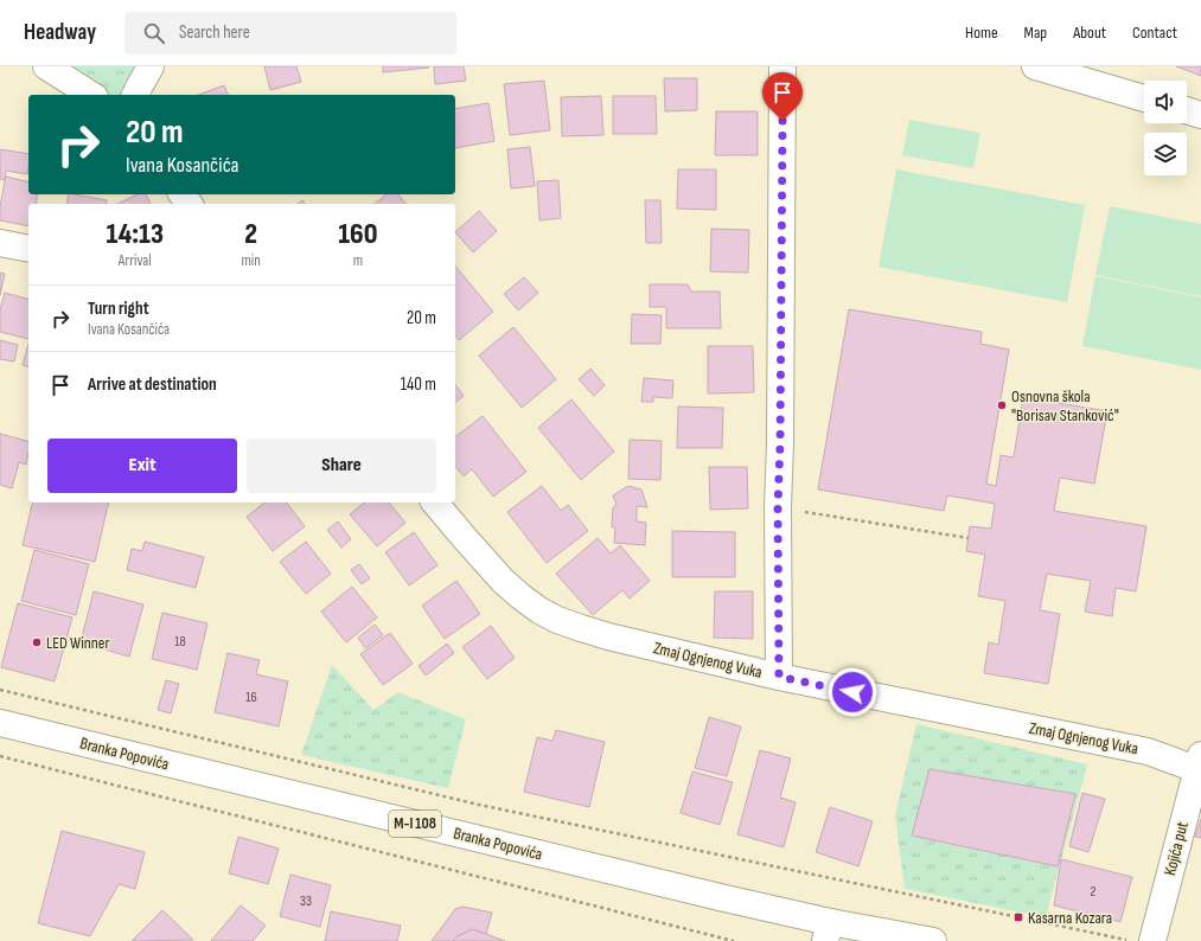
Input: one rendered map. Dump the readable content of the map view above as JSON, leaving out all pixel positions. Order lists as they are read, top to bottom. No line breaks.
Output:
{"streets":{"street":["Zmaj Ognjenog Vuka","Branka Popovića","M-I 108","Kojića put"]},"crossings":[["Zmaj Ognjenog Vuka","Kojića put"]],"places":{"other":["Osnovna škola \"Borisav Stanković\"","LED Winner"],"transit":["Kasarna Kozara"]},"house_numbers":["18","16","2","33"],"page":{"header":"Headway","search":"Search here","nav":["Home","Map","About","Contact"],"turn":["20 m","Ivana Kosančića"],"eta":["14:13","Arrival","2","min","160","m"],"list":[{"name":"Turn right","note":"Ivana Kosančića","value":"20 m"},{"name":"Arrive at destination","value":"140 m"}],"buttons":["Exit","Share"]}}
